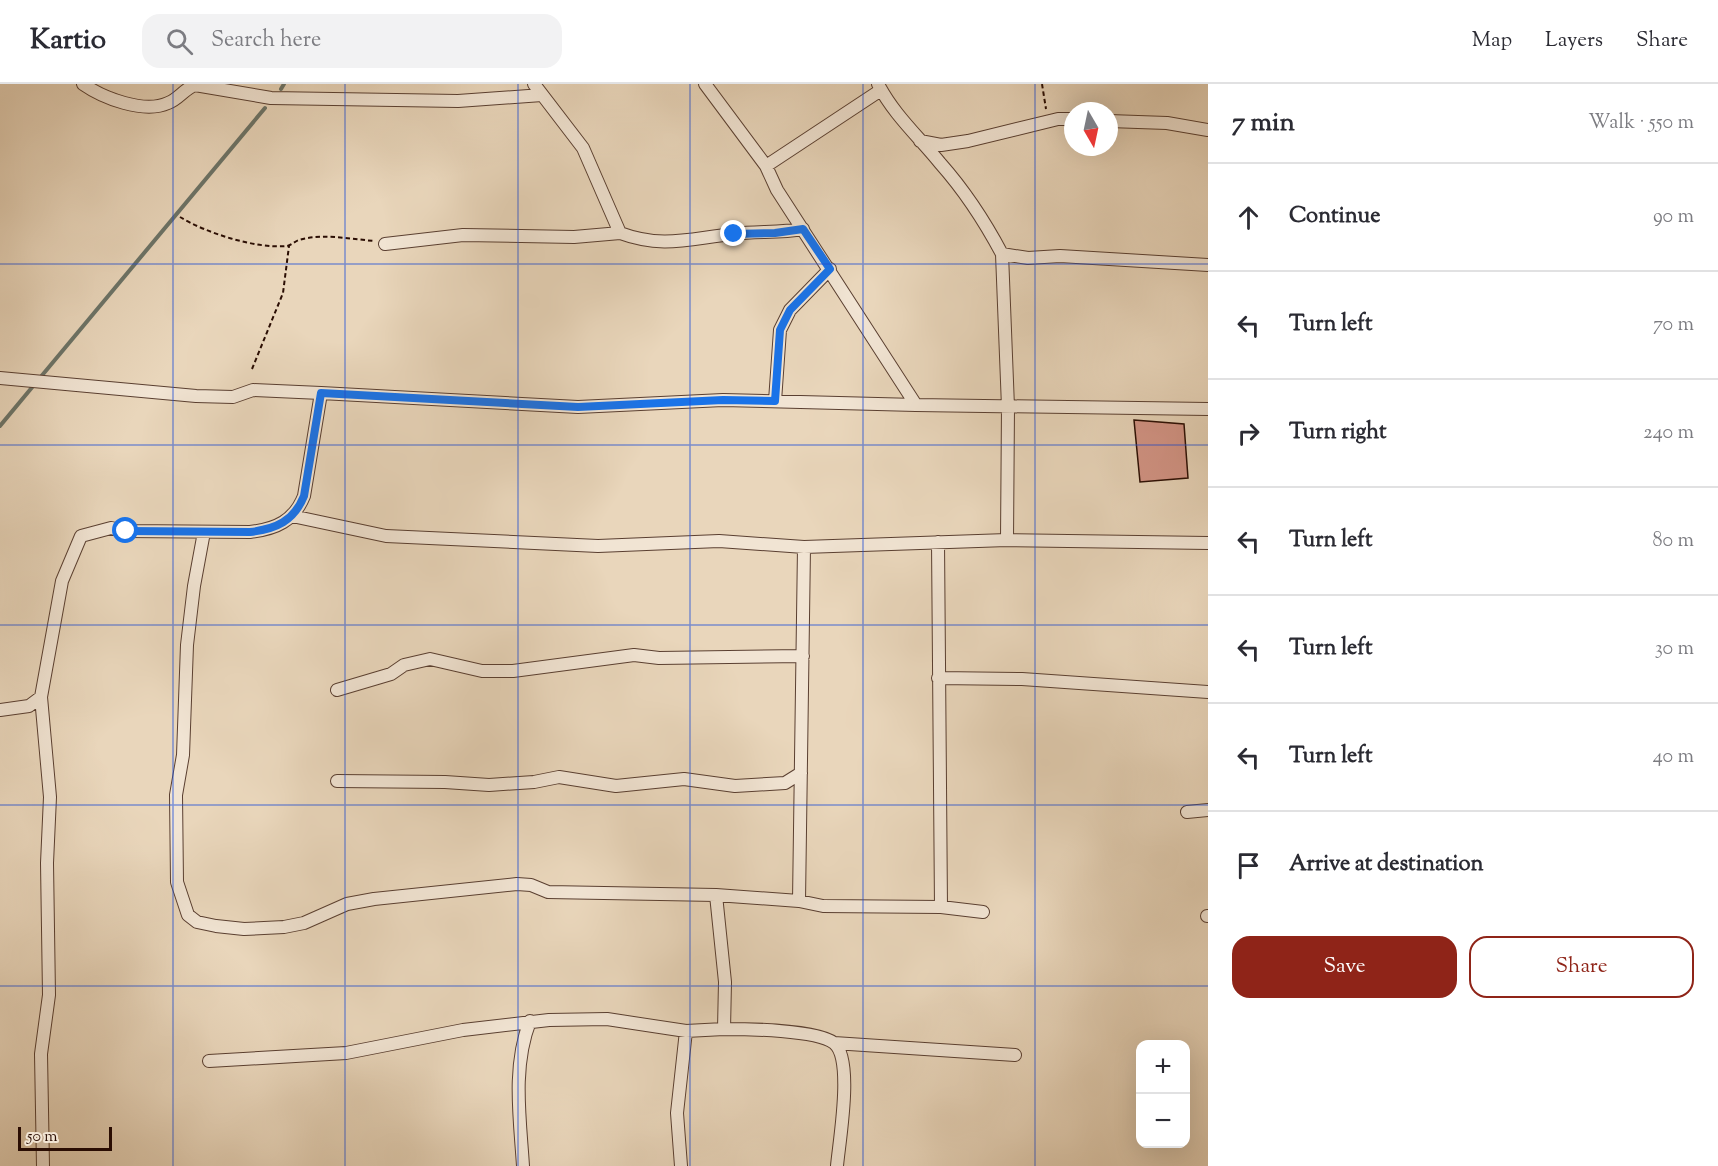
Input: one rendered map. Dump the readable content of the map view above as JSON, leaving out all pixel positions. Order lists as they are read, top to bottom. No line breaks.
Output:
{"scale_bar":"50 m","north":"bottom","page":{"header":"Kartio","search":"Search here","nav":["Map","Layers","Share"],"heading":["7 min","Walk · 550 m"],"list":[["Continue","90 m"],["Turn left","70 m"],["Turn right","240 m"],["Turn left","80 m"],["Turn left","30 m"],["Turn left","40 m"],"Arrive at destination"],"buttons":["Save","Share"],"map_buttons":["+","−"],"scale":"50 m"}}
